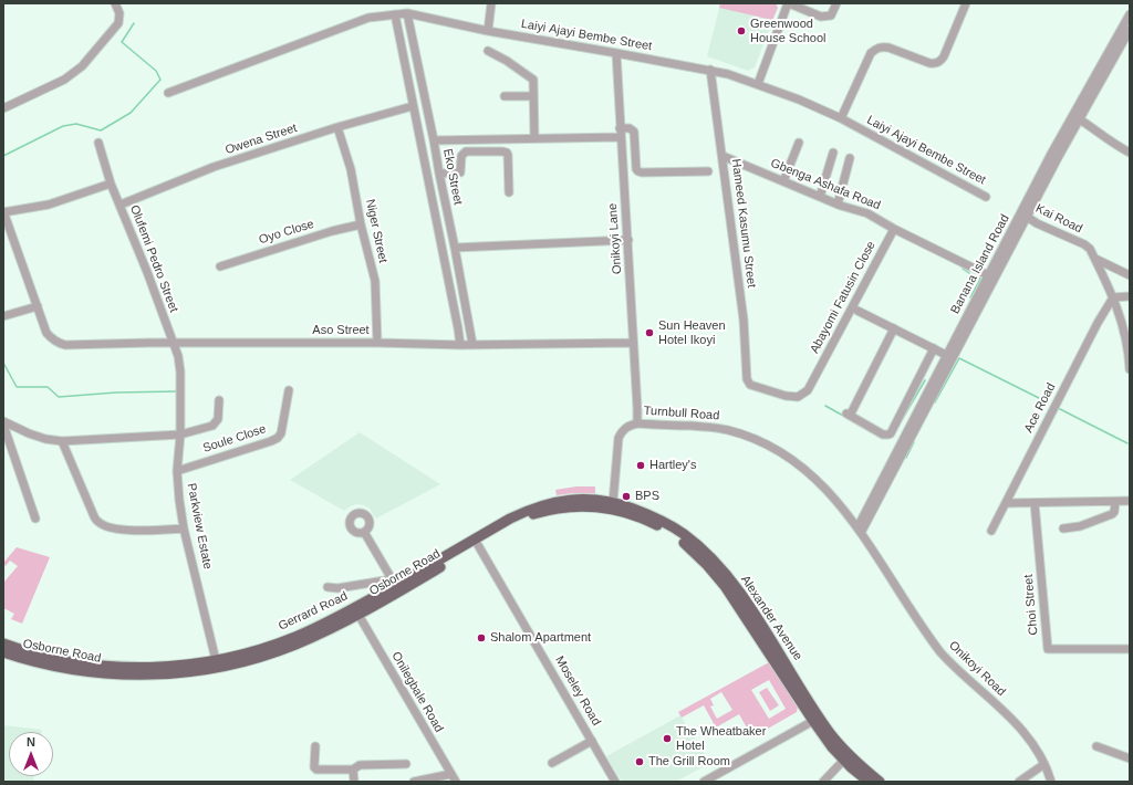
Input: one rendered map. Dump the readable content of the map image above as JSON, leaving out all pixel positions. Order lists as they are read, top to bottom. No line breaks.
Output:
{"streets":{"main road":["Osborne Road","Gerrard Road","Alexander Avenue"],"street":["Laiyi Ajayi Bembe Street","Owena Street","Eko Street","Gbenga Ashafa Road","Kai Road","Hameed Kasumu Street","Niger Street","Oyo Close","Onikoyi Lane","Olufemi Pedro Street","Banana Island Road","Abayomi Fatusin Close","Aso Street","Ace Road","Turnbull Road","Soule Close","Parkview Estate","Choi Street","Onikoyi Road","Moseley Road","Onilegbale Road"]},"crossings":[["Laiyi Ajayi Bembe Street","Eko Street"],["Laiyi Ajayi Bembe Street","Hameed Kasumu Street"],["Laiyi Ajayi Bembe Street","Onikoyi Lane"],["Owena Street","Eko Street"],["Owena Street","Niger Street"],["Owena Street","Olufemi Pedro Street"],["Eko Street","Aso Street"],["Gbenga Ashafa Road","Hameed Kasumu Street"],["Gbenga Ashafa Road","Banana Island Road"],["Gbenga Ashafa Road","Abayomi Fatusin Close"],["Kai Road","Banana Island Road"],["Kai Road","Ace Road"],["Hameed Kasumu Street","Abayomi Fatusin Close"],["Niger Street","Oyo Close"],["Niger Street","Aso Street"],["Onikoyi Lane","Aso Street"],["Onikoyi Lane","Turnbull Road"],["Olufemi Pedro Street","Aso Street"],["Olufemi Pedro Street","Parkview Estate"],["Banana Island Road","Turnbull Road"],["Banana Island Road","Onikoyi Road"],["Aso Street","Parkview Estate"],["Turnbull Road","Osborne Road"],["Turnbull Road","Gerrard Road"],["Turnbull Road","Alexander Avenue"],["Turnbull Road","Onikoyi Road"],["Soule Close","Parkview Estate"],["Parkview Estate","Gerrard Road"],["Osborne Road","Gerrard Road"],["Osborne Road","Alexander Avenue"],["Osborne Road","Moseley Road"],["Osborne Road","Onilegbale Road"],["Gerrard Road","Alexander Avenue"]],"places":["Greenwood House School","Sun Heaven Hotel Ikoyi","Hartley's","BPS","Shalom Apartment","The Wheatbaker Hotel","The Grill Room"],"north":"top"}
